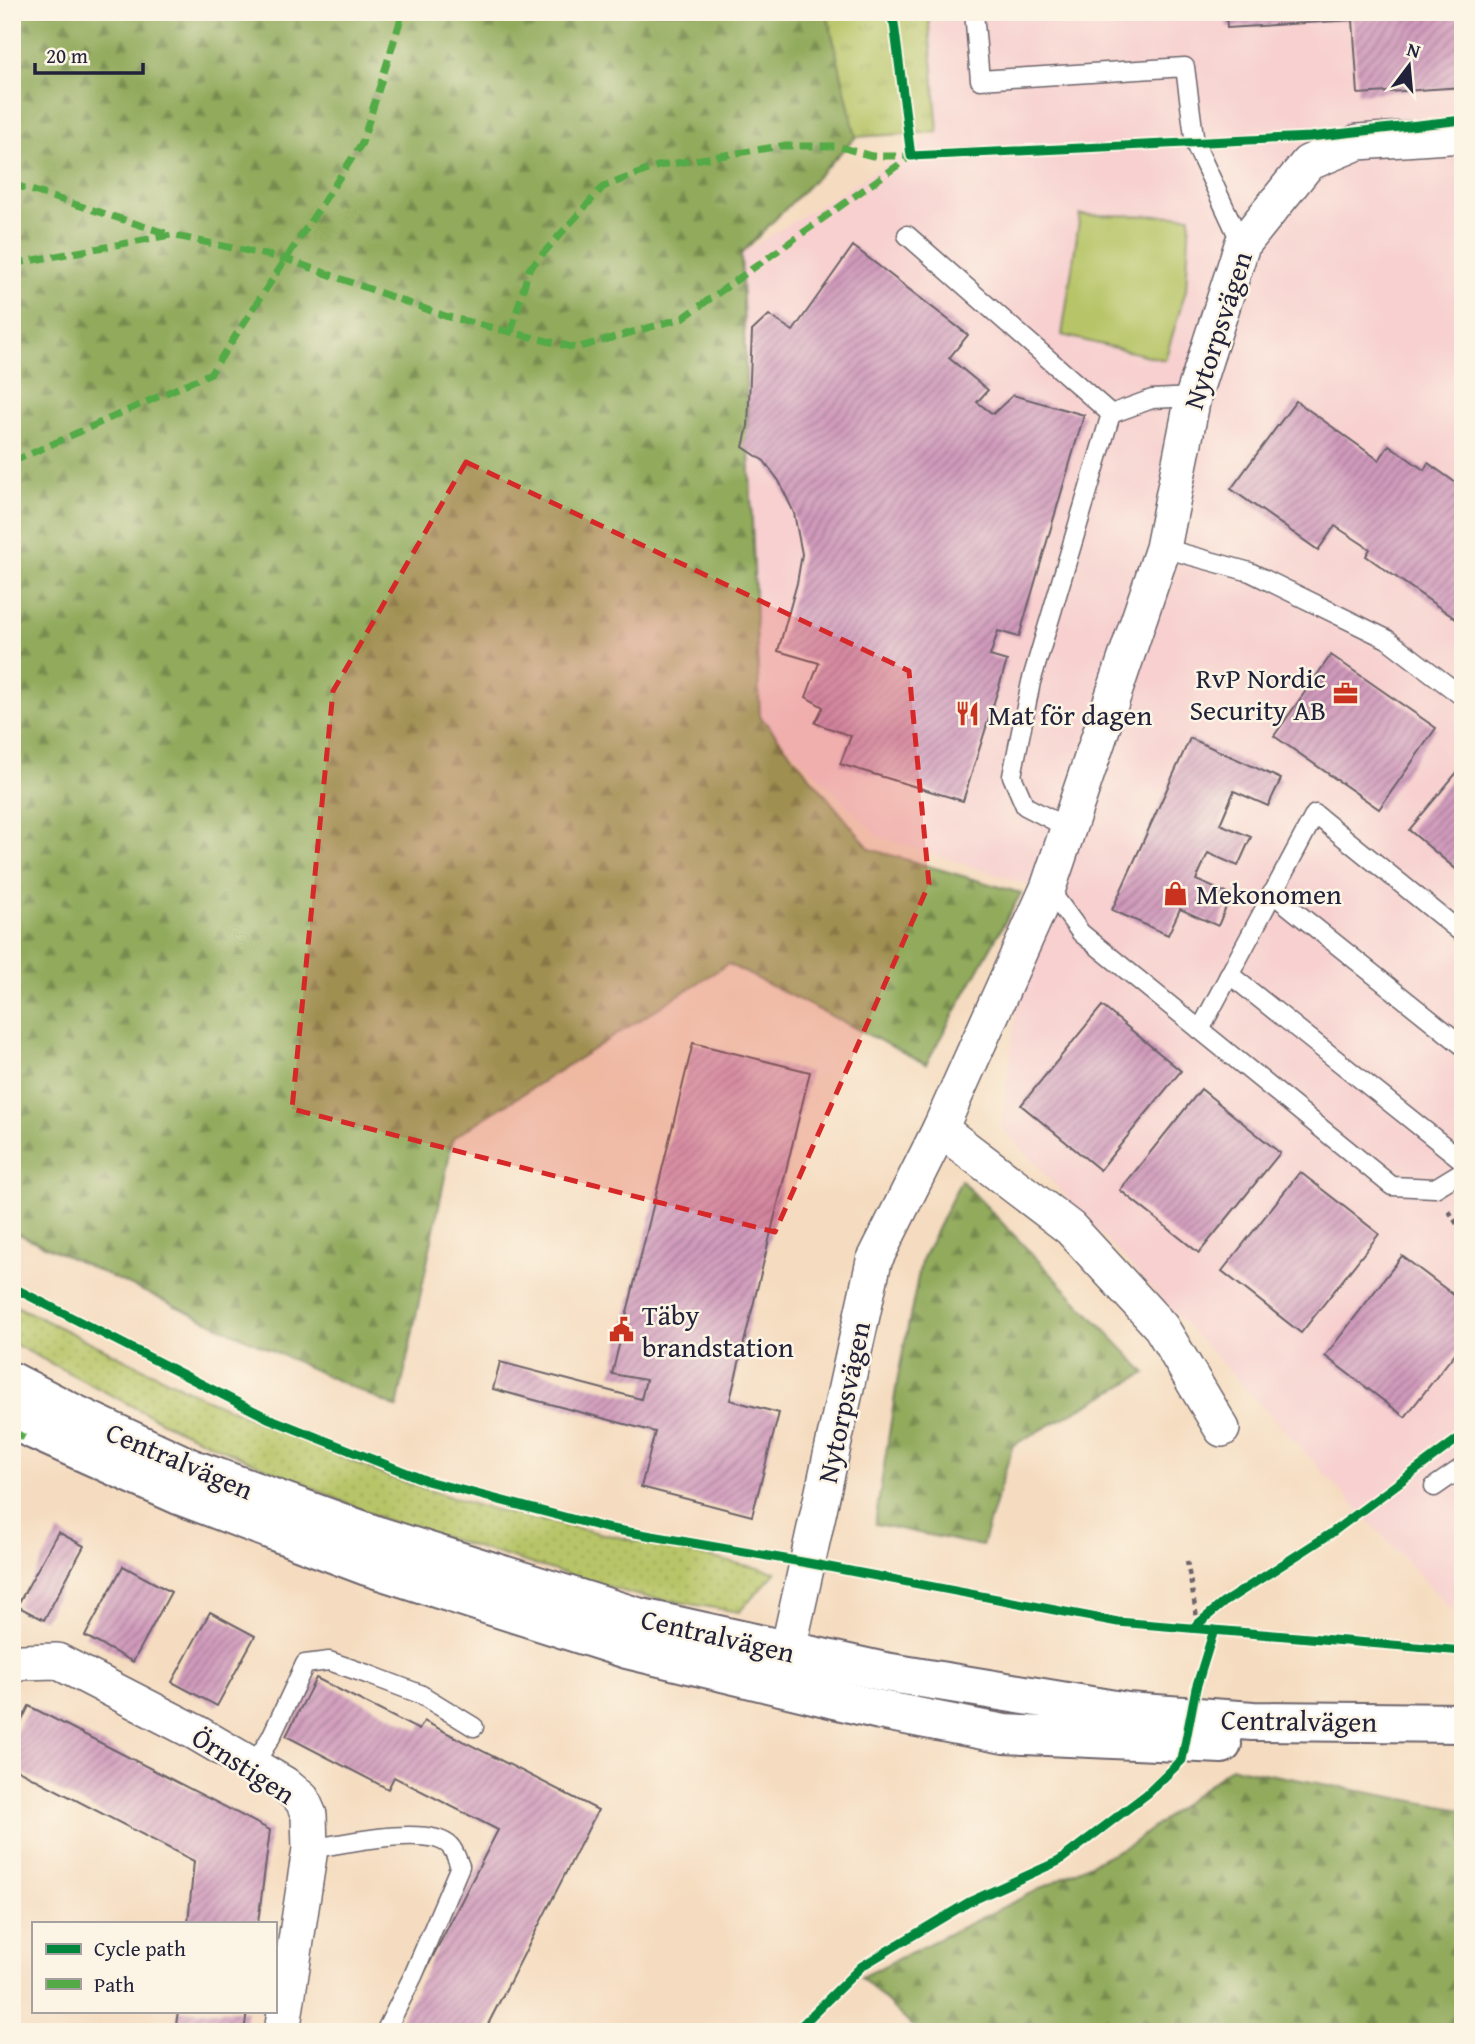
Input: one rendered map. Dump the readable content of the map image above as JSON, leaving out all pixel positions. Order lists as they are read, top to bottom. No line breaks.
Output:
{"streets":{"street":["Nytorpsvägen","Centralvägen","Örnstigen"]},"crossings":[["Nytorpsvägen","Centralvägen"]],"places":{"office":["RvP Nordic Security AB"],"restaurant":["Mat för dagen"],"shop":["Mekonomen"],"public building":["Täby brandstation"]},"legend":["Cycle path","Path"],"scale_bar":"20 m","north":"top"}
